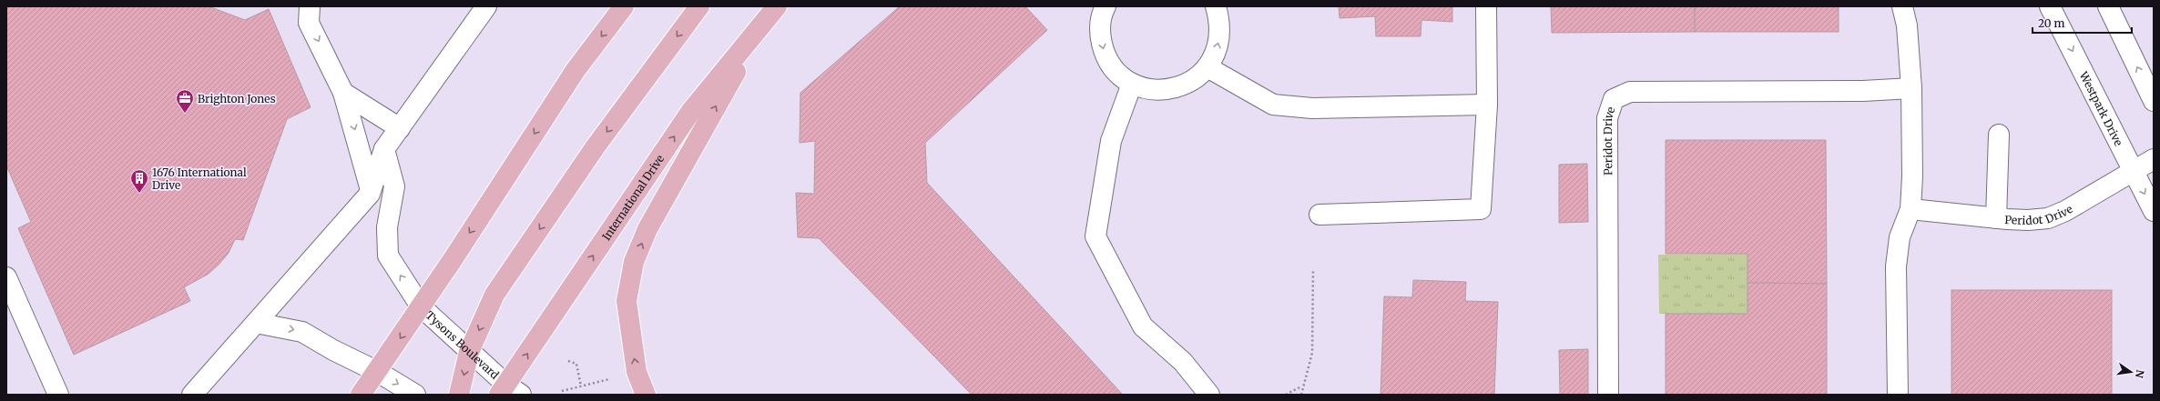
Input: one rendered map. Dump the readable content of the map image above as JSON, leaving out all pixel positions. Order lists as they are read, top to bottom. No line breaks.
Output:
{"streets":{"main road":["International Drive"],"street":["Westpark Drive","Peridot Drive","Tysons Boulevard"]},"crossings":[["Westpark Drive","Peridot Drive"],["International Drive","Tysons Boulevard"]],"one_way":["Tysons Boulevard"],"places":{"office":["Brighton Jones"],"building":["1676 International Drive"]},"scale_bar":"20 m","north":"right"}
